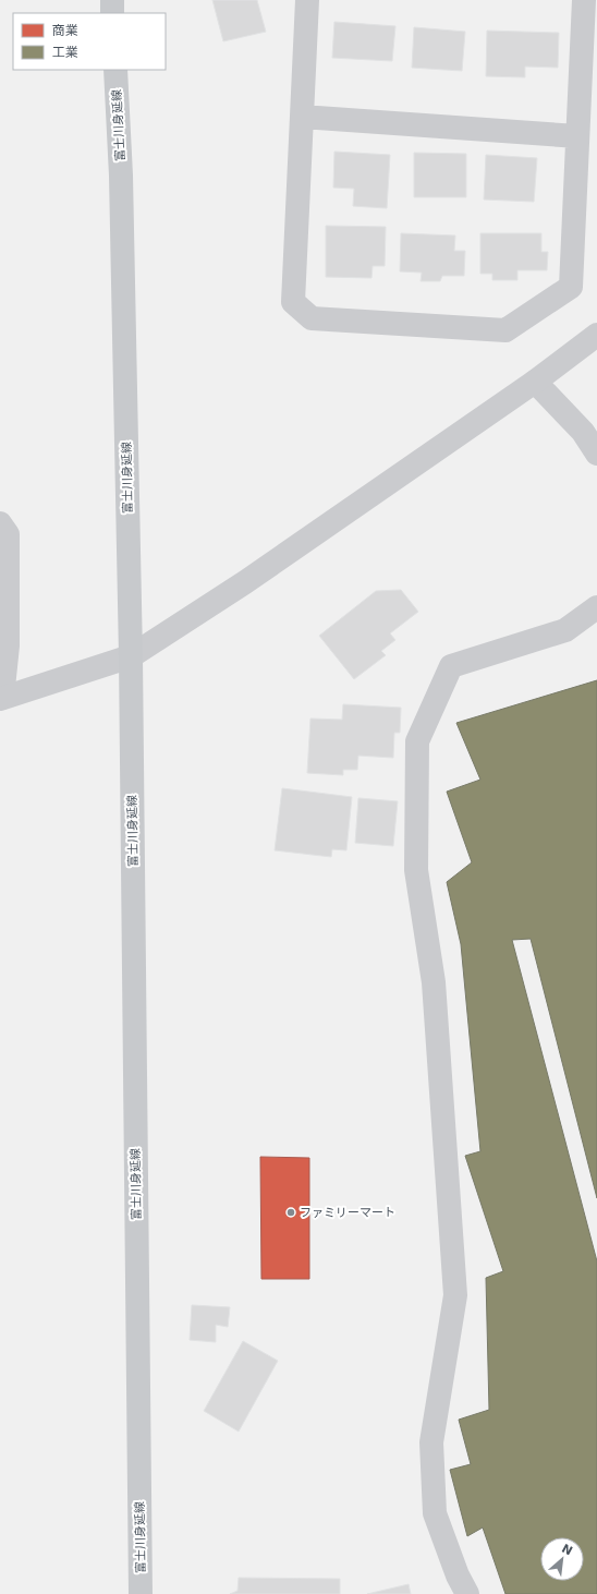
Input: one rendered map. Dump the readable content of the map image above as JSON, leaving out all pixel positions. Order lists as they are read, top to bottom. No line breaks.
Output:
{"streets":{"main road":["富士川身延線"]},"places":["ファミリーマート"],"legend":["商業","工業"],"north":"top right"}
